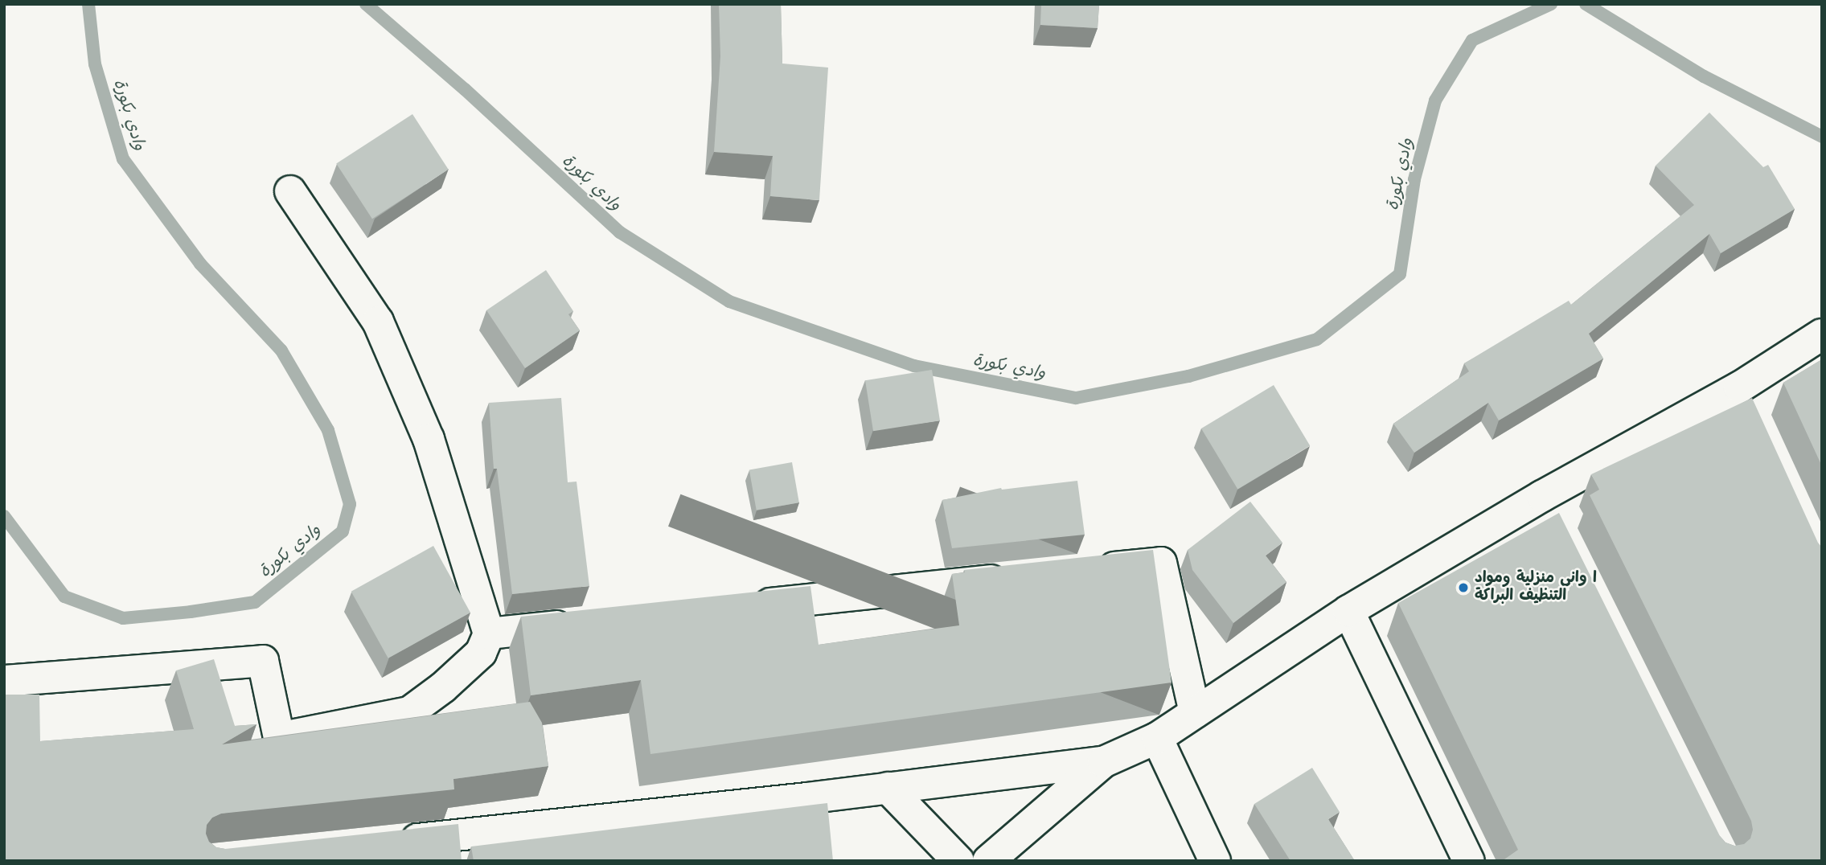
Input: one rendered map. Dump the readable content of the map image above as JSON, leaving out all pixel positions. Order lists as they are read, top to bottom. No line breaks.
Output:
{"water":["وادي بكورة"],"places":["ا واني منزلية ومواد التنظيف البراكة"]}
